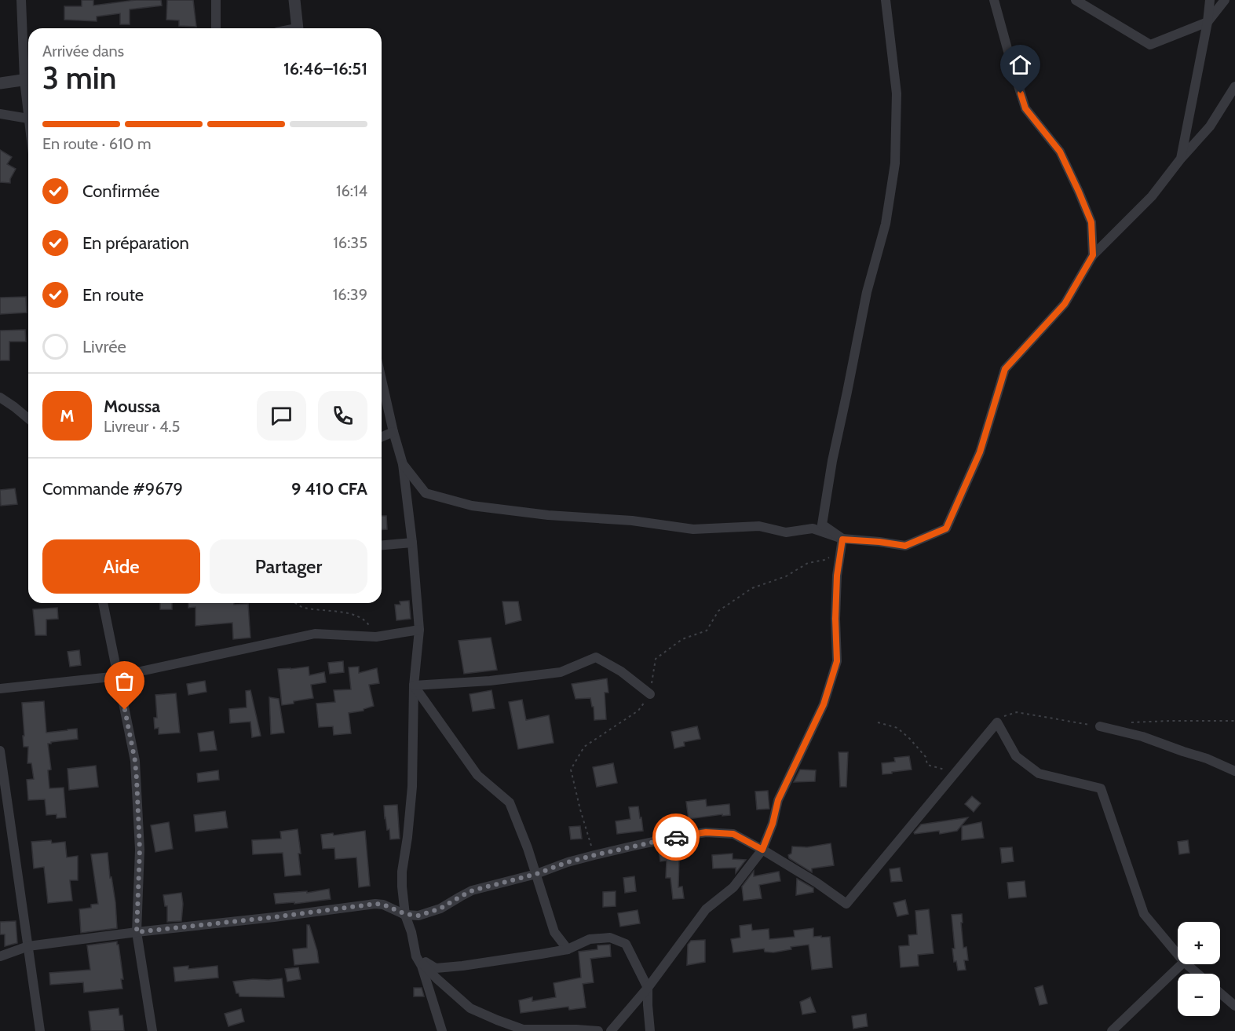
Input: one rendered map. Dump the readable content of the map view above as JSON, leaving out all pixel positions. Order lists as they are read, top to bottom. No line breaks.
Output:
{"page":{"heading":["3 min","Arrivée dans","16:46–16:51"],"panel":["Moussa","Livreur · 4.5","Commande #9679","9 410 CFA"],"bar":"En route · 610 m","list":[["Confirmée","16:14"],["En préparation","16:35"],["En route","16:39"],"Livrée"],"round":"M","buttons":["Aide","Partager"],"map_buttons":["+","−"]}}
